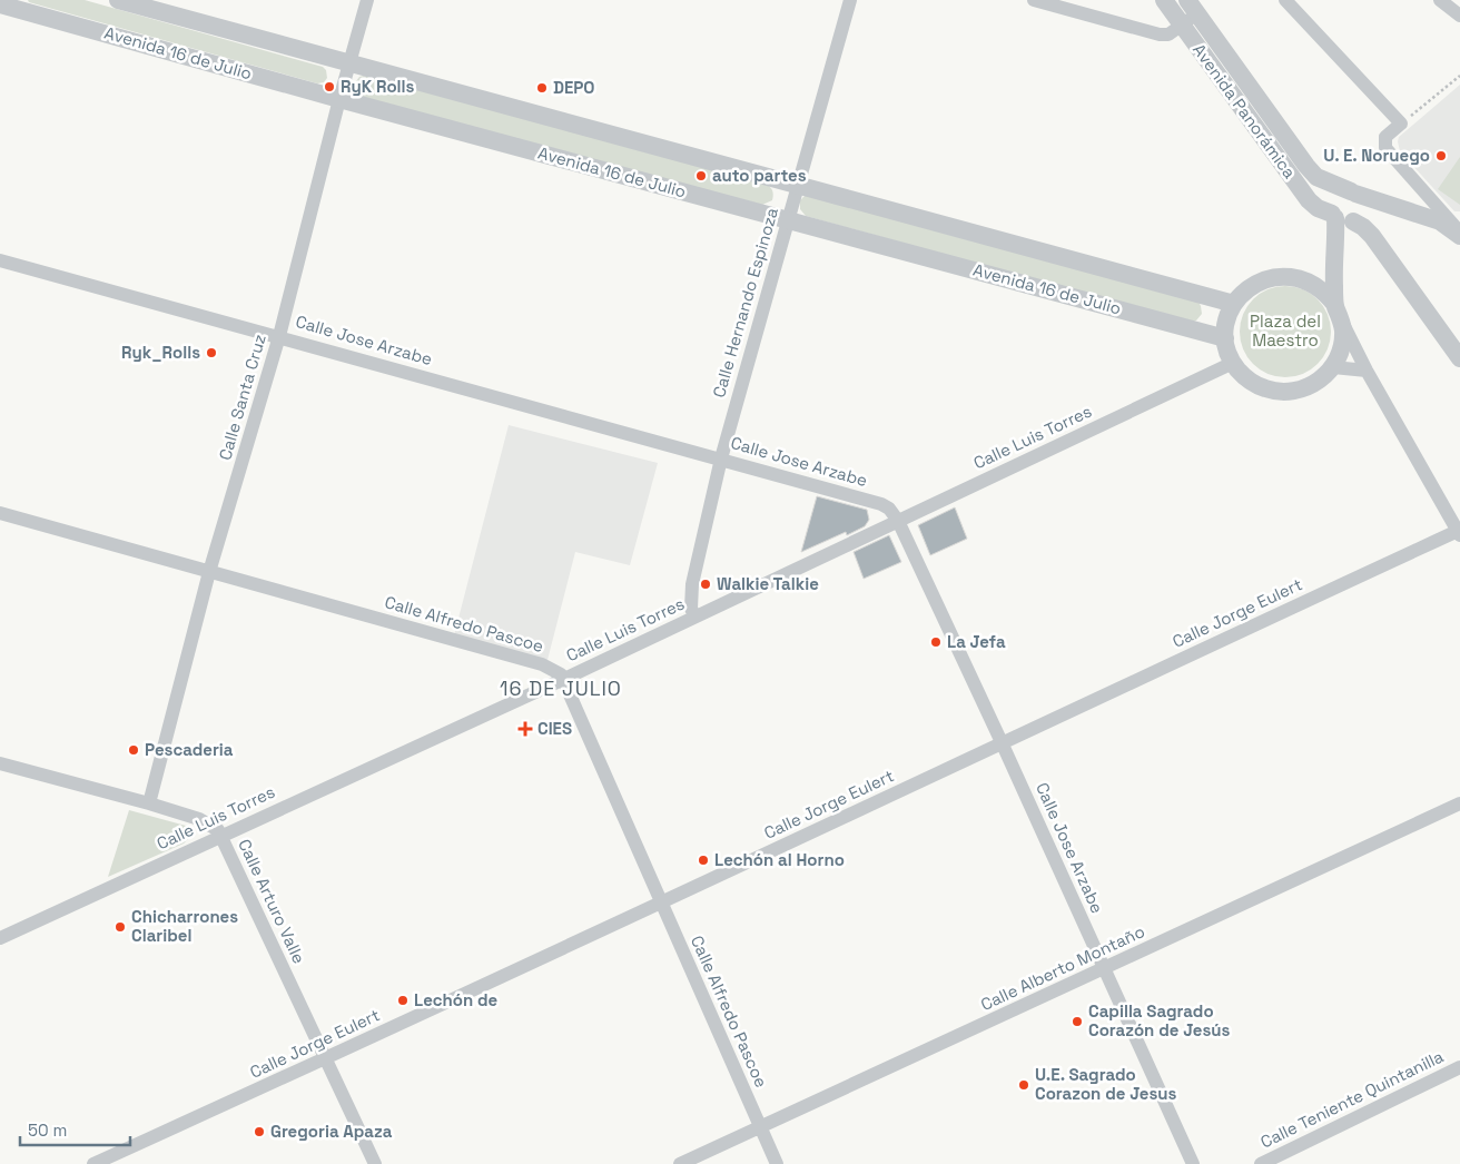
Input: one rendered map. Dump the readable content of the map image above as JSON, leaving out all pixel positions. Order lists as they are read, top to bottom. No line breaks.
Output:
{"streets":{"street":["Avenida 16 de Julio","Avenida Panorámica","Calle Hernando Espinoza","Calle Jose Arzabe","Calle Santa Cruz","Calle Luis Torres","Calle Jorge Eulert","Calle Alfredo Pascoe","Calle Arturo Valle","Calle Alberto Montaño","Calle Teniente Quintanilla"]},"crossings":[["Avenida 16 de Julio","Calle Hernando Espinoza"],["Avenida 16 de Julio","Calle Santa Cruz"],["Avenida 16 de Julio","Calle Luis Torres"],["Calle Hernando Espinoza","Calle Jose Arzabe"],["Calle Hernando Espinoza","Calle Luis Torres"],["Calle Jose Arzabe","Calle Santa Cruz"],["Calle Jose Arzabe","Calle Luis Torres"],["Calle Jose Arzabe","Calle Jorge Eulert"],["Calle Jose Arzabe","Calle Alberto Montaño"],["Calle Santa Cruz","Calle Alfredo Pascoe"],["Calle Santa Cruz","Calle Arturo Valle"],["Calle Luis Torres","Calle Alfredo Pascoe"],["Calle Luis Torres","Calle Arturo Valle"],["Calle Jorge Eulert","Calle Alfredo Pascoe"],["Calle Jorge Eulert","Calle Arturo Valle"],["Calle Alfredo Pascoe","Calle Alberto Montaño"]],"districts":["16 DE JULIO"],"parks":["Plaza del Maestro"],"places":{"other":["RyK Rolls","DEPO","U. E. Noruego","auto partes","Ryk_Rolls","Walkie Talkie","La Jefa","Pescaderia","Lechón al Horno","Chicharrones Claribel","Lechón de","Capilla Sagrado Corazón de Jesús","U.E. Sagrado Corazon de Jesus","Gregoria Apaza"],"health":["CIES"]},"scale_bar":"50 m"}
